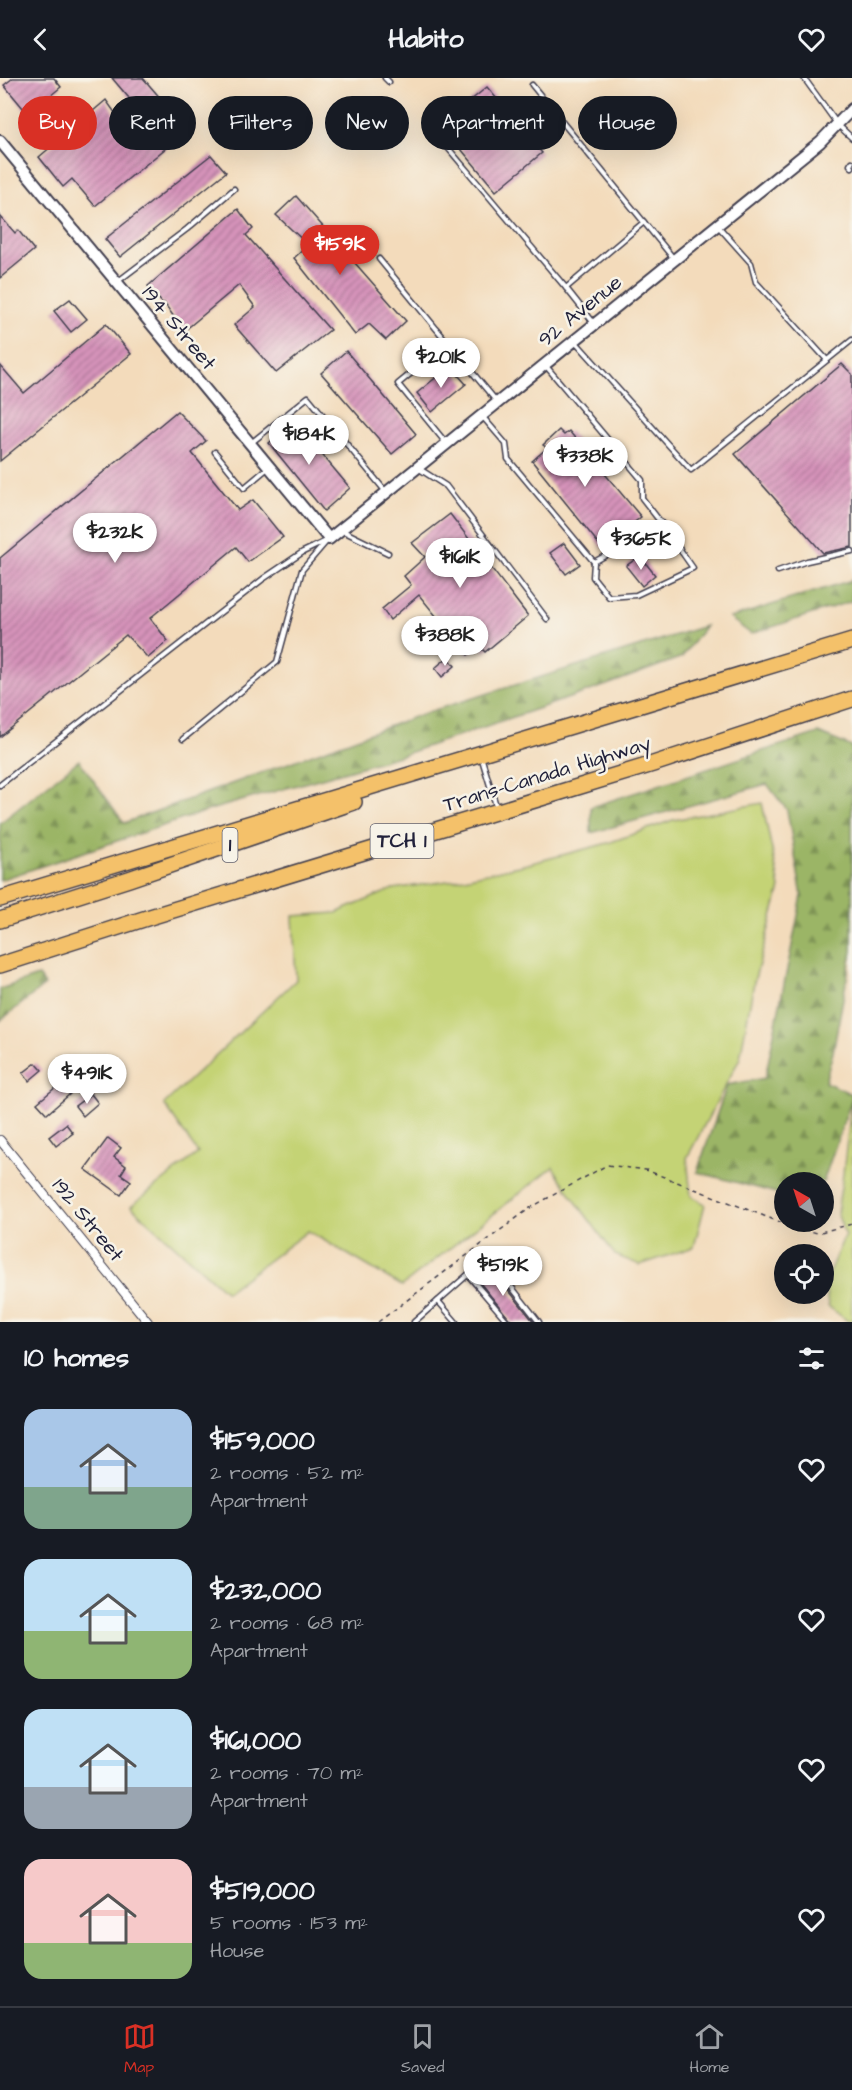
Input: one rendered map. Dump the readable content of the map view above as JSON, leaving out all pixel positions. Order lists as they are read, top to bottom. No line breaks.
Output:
{"streets":{"highway":["Trans-Canada Highway","TCH 1","1"],"street":["92 Avenue","194 Street","192 Street"]},"crossings":[["92 Avenue","194 Street"]],"north":"top left","page":{"header":"Habito","chip":["Buy","Rent","Filters","New","Apartment","House"],"price":["$159K","$201K","$184K","$338K","$232K","$365K","$161K","$388K","$491K","$519K"],"heading":"10 homes","list":[{"name":"$159,000","note":"2 rooms · 52 m² · Apartment"},{"name":"$232,000","note":"2 rooms · 68 m² · Apartment"},{"name":"$161,000","note":"2 rooms · 70 m² · Apartment"},{"name":"$519,000","note":"5 rooms · 153 m² · House"}],"tabs":["Map","Saved","Home"]}}
